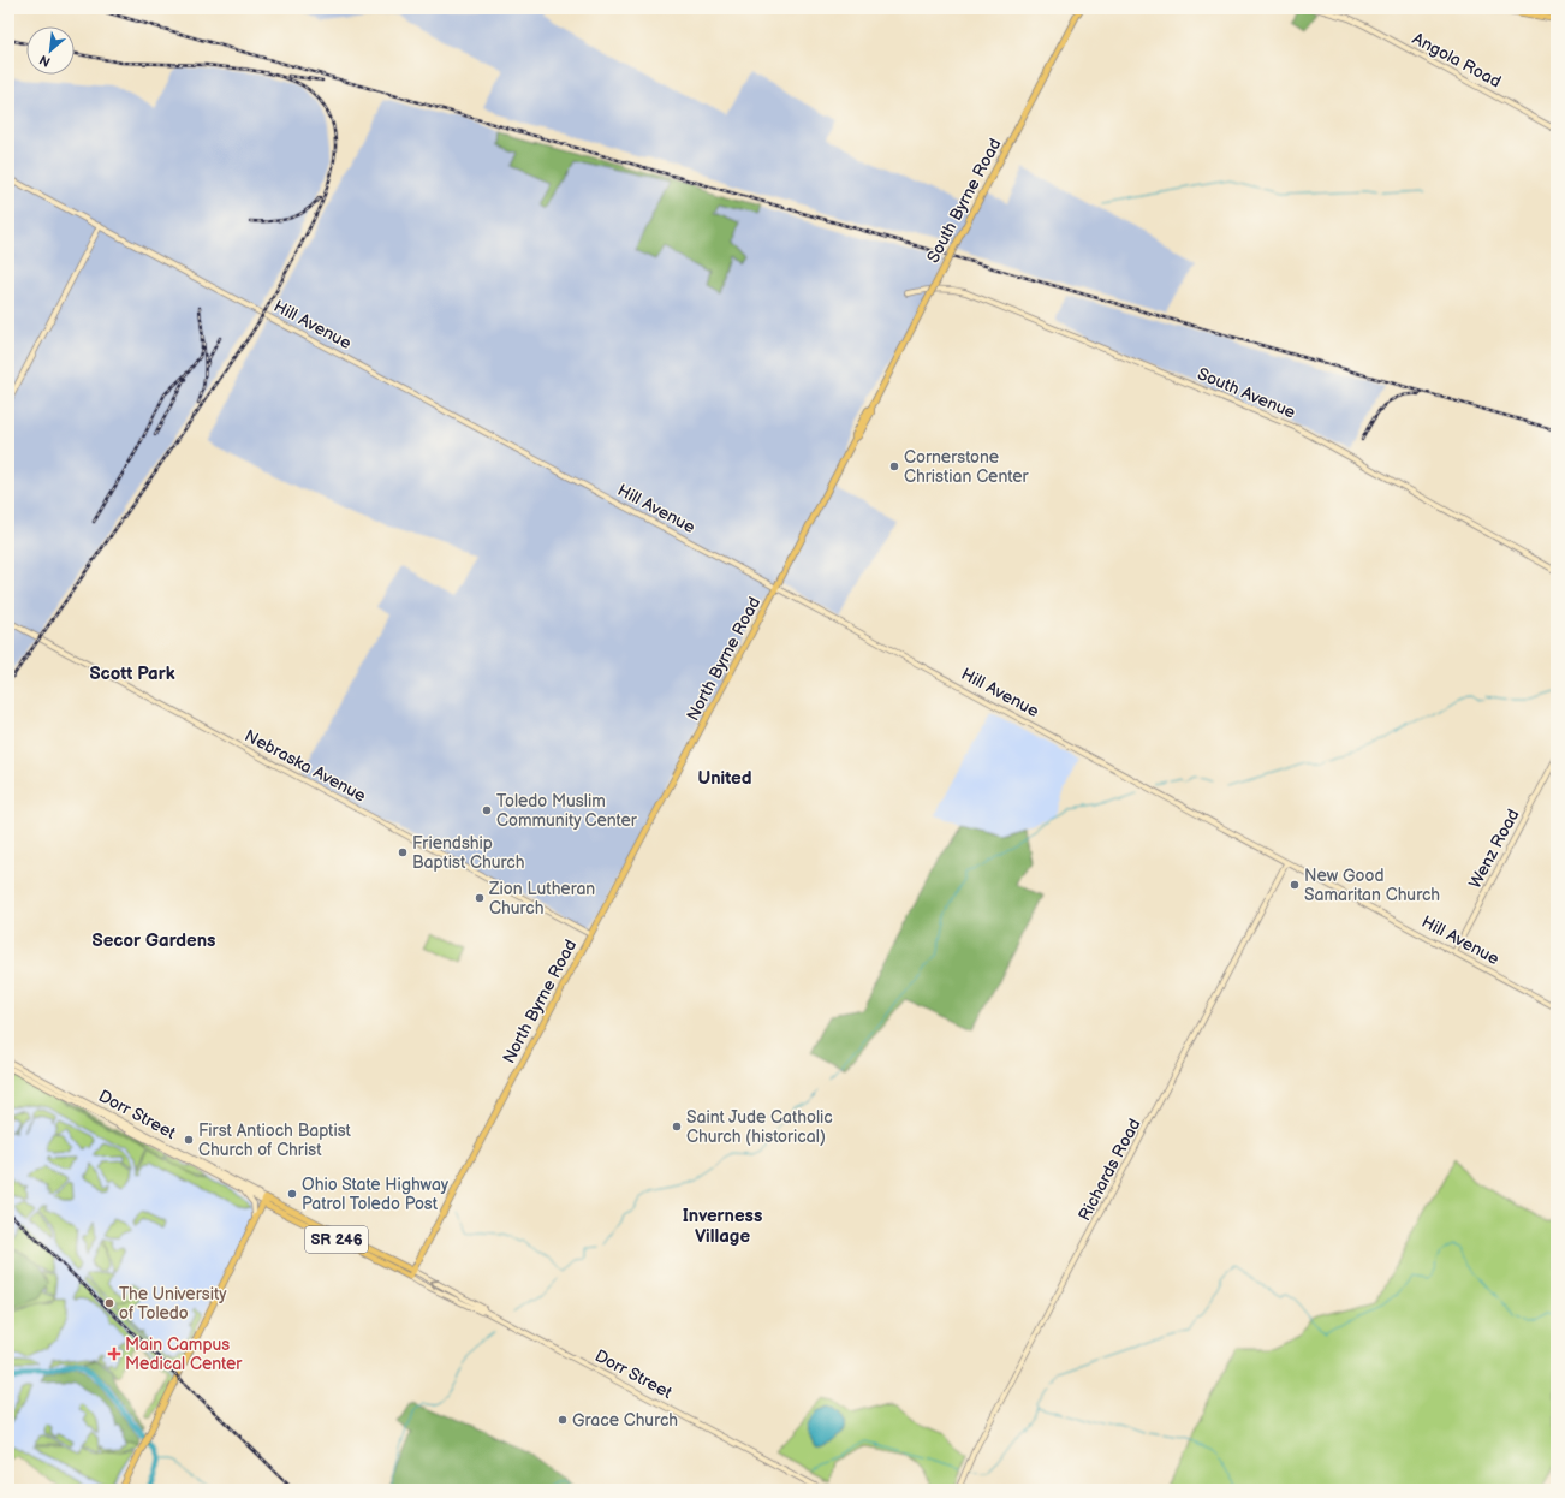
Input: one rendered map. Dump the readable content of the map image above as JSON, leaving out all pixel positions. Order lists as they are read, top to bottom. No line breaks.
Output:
{"streets":{"main road":["Angola Road","South Byrne Road","Hill Avenue","South Avenue","North Byrne Road","Nebraska Avenue","Wenz Road","Dorr Street","Richards Road","SR 246"]},"crossings":[["South Byrne Road","Hill Avenue"],["South Byrne Road","North Byrne Road"],["Hill Avenue","North Byrne Road"],["Hill Avenue","Wenz Road"],["Hill Avenue","Richards Road"],["North Byrne Road","Nebraska Avenue"],["North Byrne Road","Dorr Street"]],"districts":["Scott Park","United","Secor Gardens","Inverness Village"],"places":{"other":["Cornerstone Christian Center","Toledo Muslim Community Center","Friendship Baptist Church","New Good Samaritan Church","Zion Lutheran Church","Saint Jude Catholic Church (historical)","First Antioch Baptist Church of Christ","Ohio State Highway Patrol Toledo Post","The University of Toledo","Grace Church"],"health":["Main Campus Medical Center"]},"north":"bottom left"}
